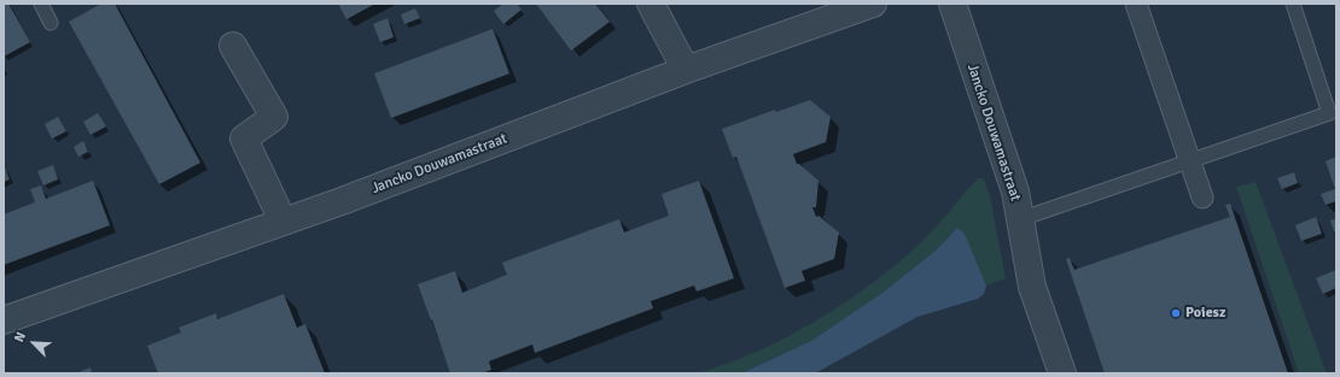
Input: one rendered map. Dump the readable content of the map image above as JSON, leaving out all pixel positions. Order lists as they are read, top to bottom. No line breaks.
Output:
{"streets":{"street":["Jancko Douwamastraat"]},"places":["Poiesz"],"north":"top left"}
